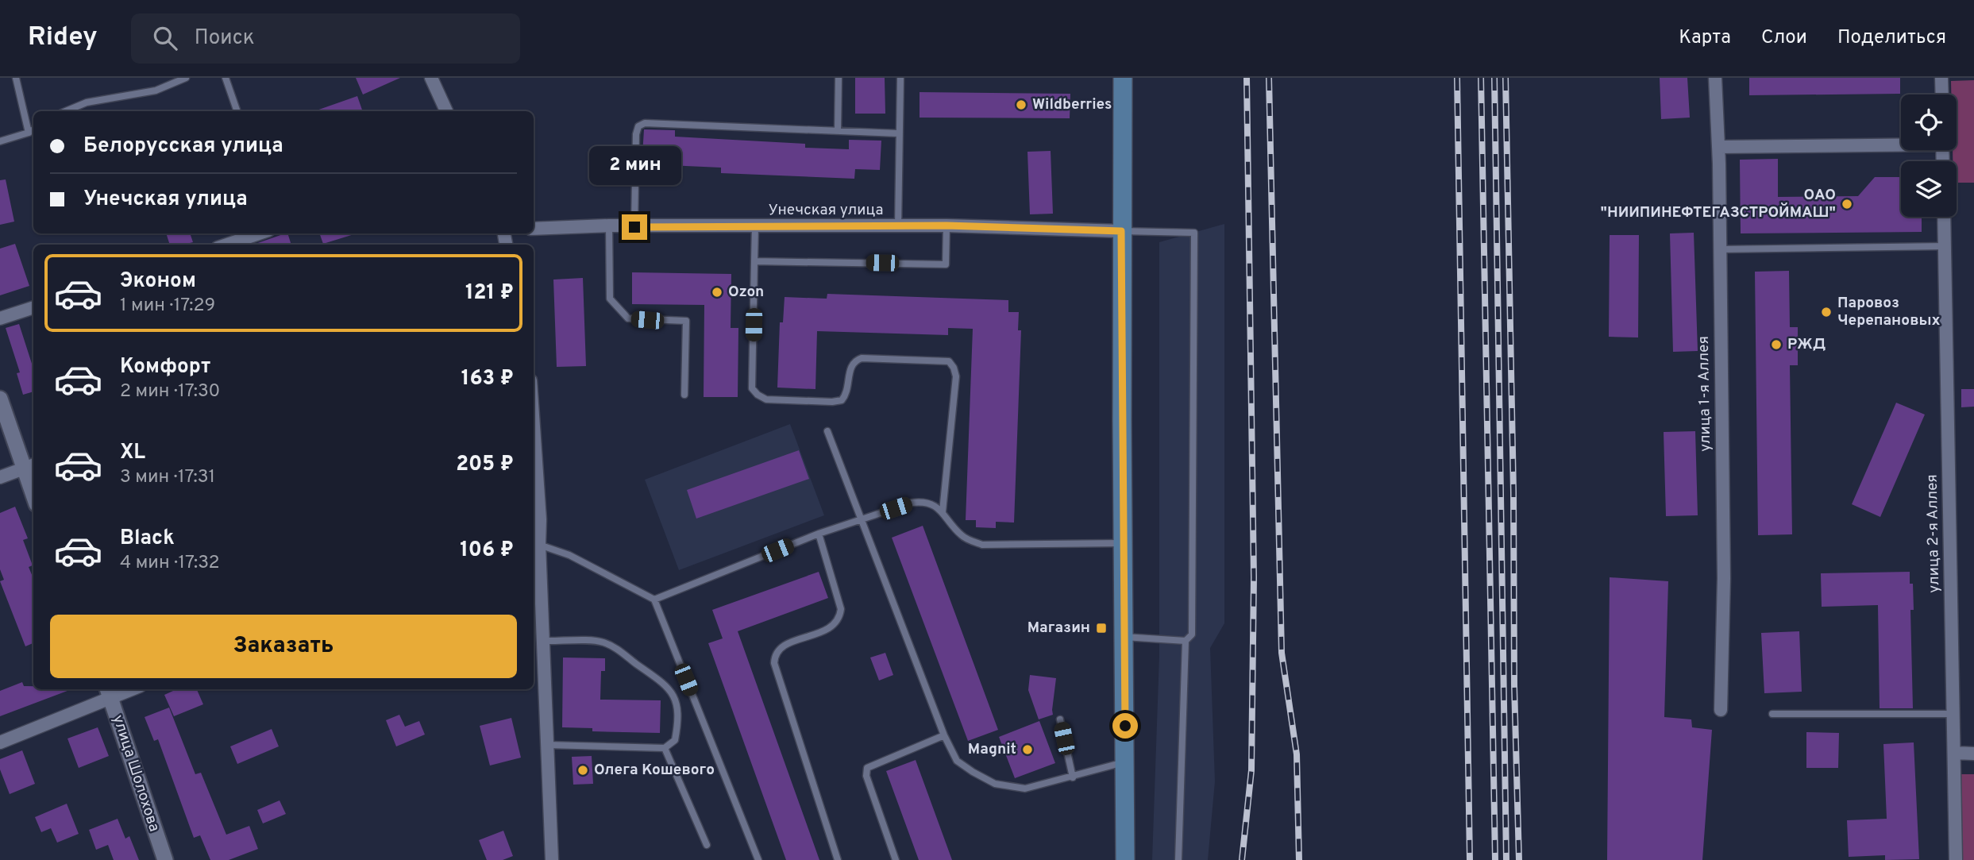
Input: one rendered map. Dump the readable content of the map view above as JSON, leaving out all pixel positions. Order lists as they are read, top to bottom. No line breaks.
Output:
{"streets":{"street":["Унечская улица","улица 1-я Аллея","улица 2-я Аллея","улица Шолохова"]},"places":{"other":["Wildberries","ОАО \"НИИПИНЕФТЕГАЗСТРОЙМАШ\"","Ozon","Паровоз Черепановых","РЖД","Magnit","Олега Кошевого"],"transit":["Магазин"]},"page":{"header":"Ridey","search":"Поиск","nav":["Карта","Слои","Поделиться"],"banner":["Белорусская улица","Унечская улица"],"bubble":"2 мин","list":[{"name":"Эконом","note":"1 мин · 17:29","value":"121 ₽"},{"name":"Комфорт","note":"2 мин · 17:30","value":"163 ₽"},{"name":"XL","note":"3 мин · 17:31","value":"205 ₽"},{"name":"Black","note":"4 мин · 17:32","value":"106 ₽"}],"buttons":"Заказать"}}
